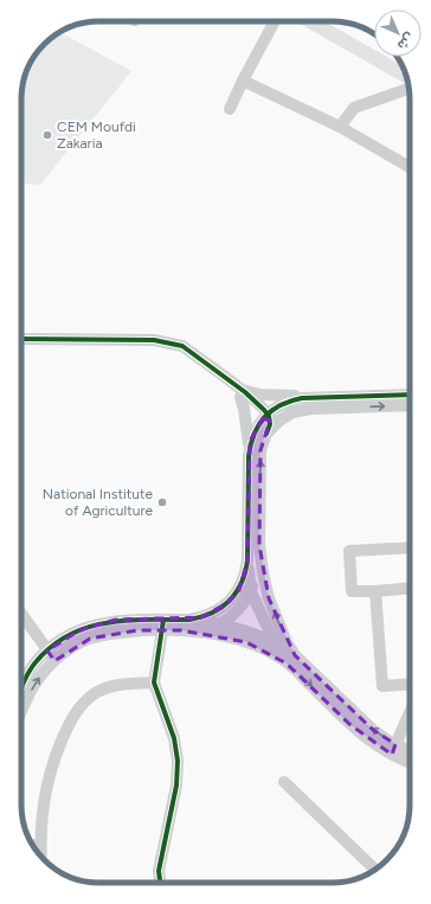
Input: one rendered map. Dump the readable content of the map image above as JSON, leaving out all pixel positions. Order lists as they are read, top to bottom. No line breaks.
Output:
{"places":["CEM Moufdi Zakaria","National Institute of Agriculture"],"north":"bottom right"}
